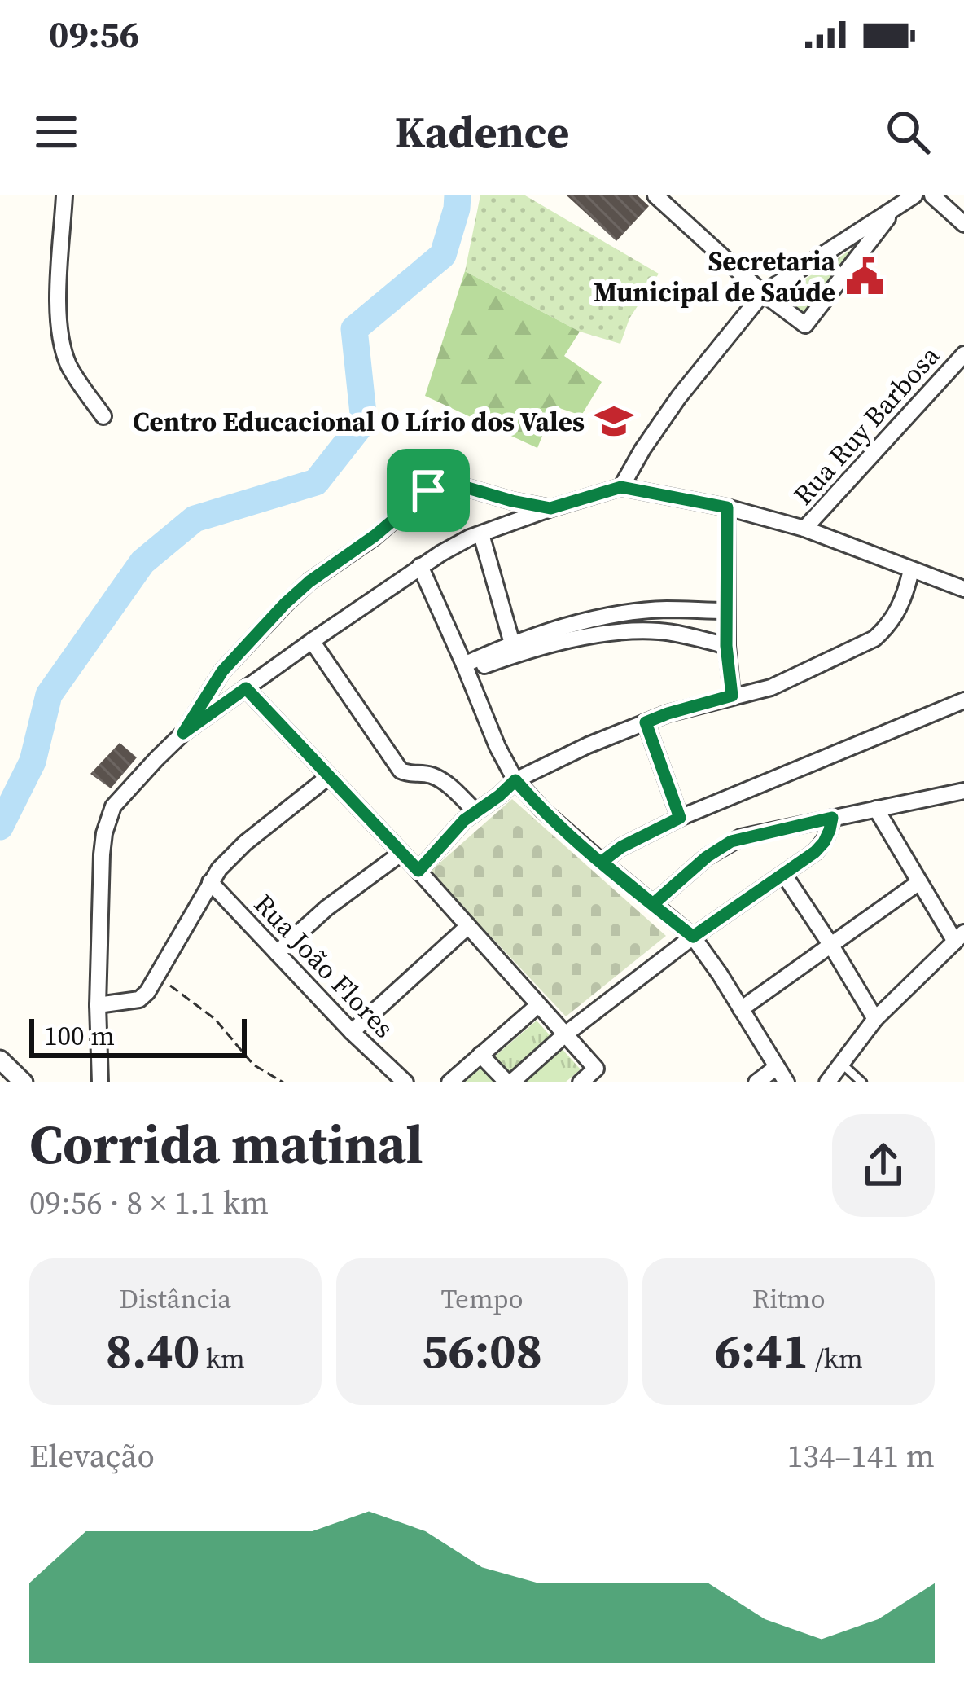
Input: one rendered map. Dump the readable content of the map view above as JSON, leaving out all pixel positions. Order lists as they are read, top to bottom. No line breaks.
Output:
{"streets":{"street":["Rua Ruy Barbosa","Rua João Flores"]},"places":{"public building":["Secretaria Municipal de Saúde"],"school or university":["Centro Educacional O Lírio dos Vales"]},"scale_bar":"100 m","page":{"status":"09:56","header":"Kadence","scale":"100 m","heading":["Corrida matinal","09:56 · 8 × 1.1 km"],"stats":[["Distância","8.40 km"],["Tempo","56:08"],["Ritmo","6:41 /km"]],"chart":["Elevação","134–141 m"]}}
